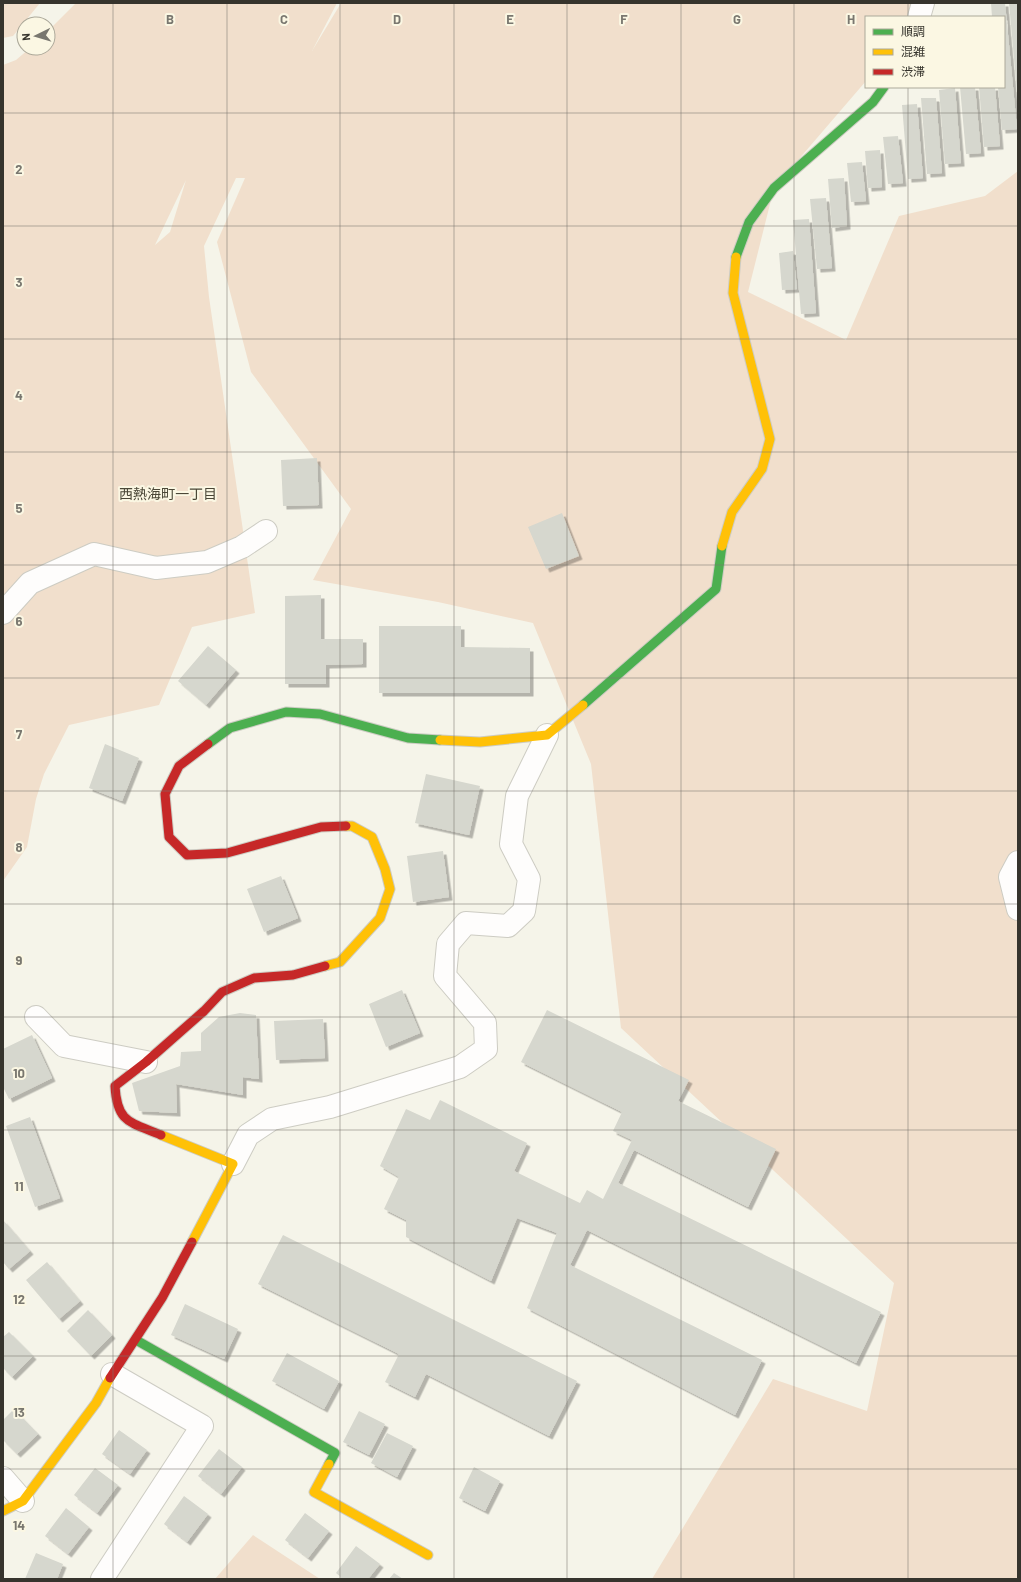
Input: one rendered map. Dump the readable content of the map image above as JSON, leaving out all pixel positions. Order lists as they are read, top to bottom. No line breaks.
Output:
{"districts":["西熱海町一丁目"],"legend":["順調","混雑","渋滞"],"north":"left","grid":{"columns":["B","C","D","E","F","G","H"],"rows":["2","3","4","5","6","7","8","9","10","11","12","13","14"]}}
